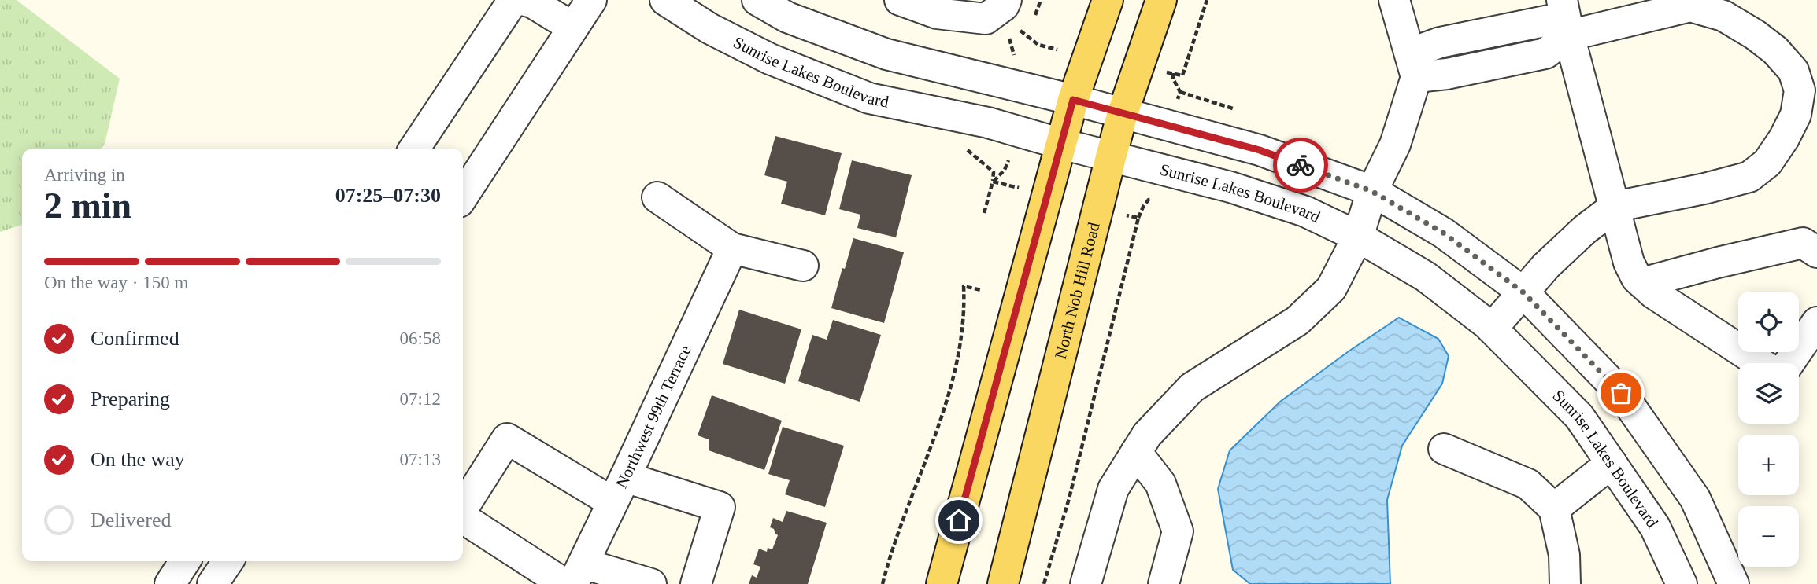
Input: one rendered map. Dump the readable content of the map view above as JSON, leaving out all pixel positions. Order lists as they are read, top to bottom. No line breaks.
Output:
{"streets":{"main road":["North Nob Hill Road"],"street":["Sunrise Lakes Boulevard","Northwest 99th Terrace"]},"crossings":[["Sunrise Lakes Boulevard","North Nob Hill Road"]],"page":{"heading":["2 min","Arriving in","07:25–07:30"],"bar":"On the way · 150 m","map_buttons":["+","−"],"list":[["Confirmed","06:58"],["Preparing","07:12"],["On the way","07:13"],"Delivered"]}}
